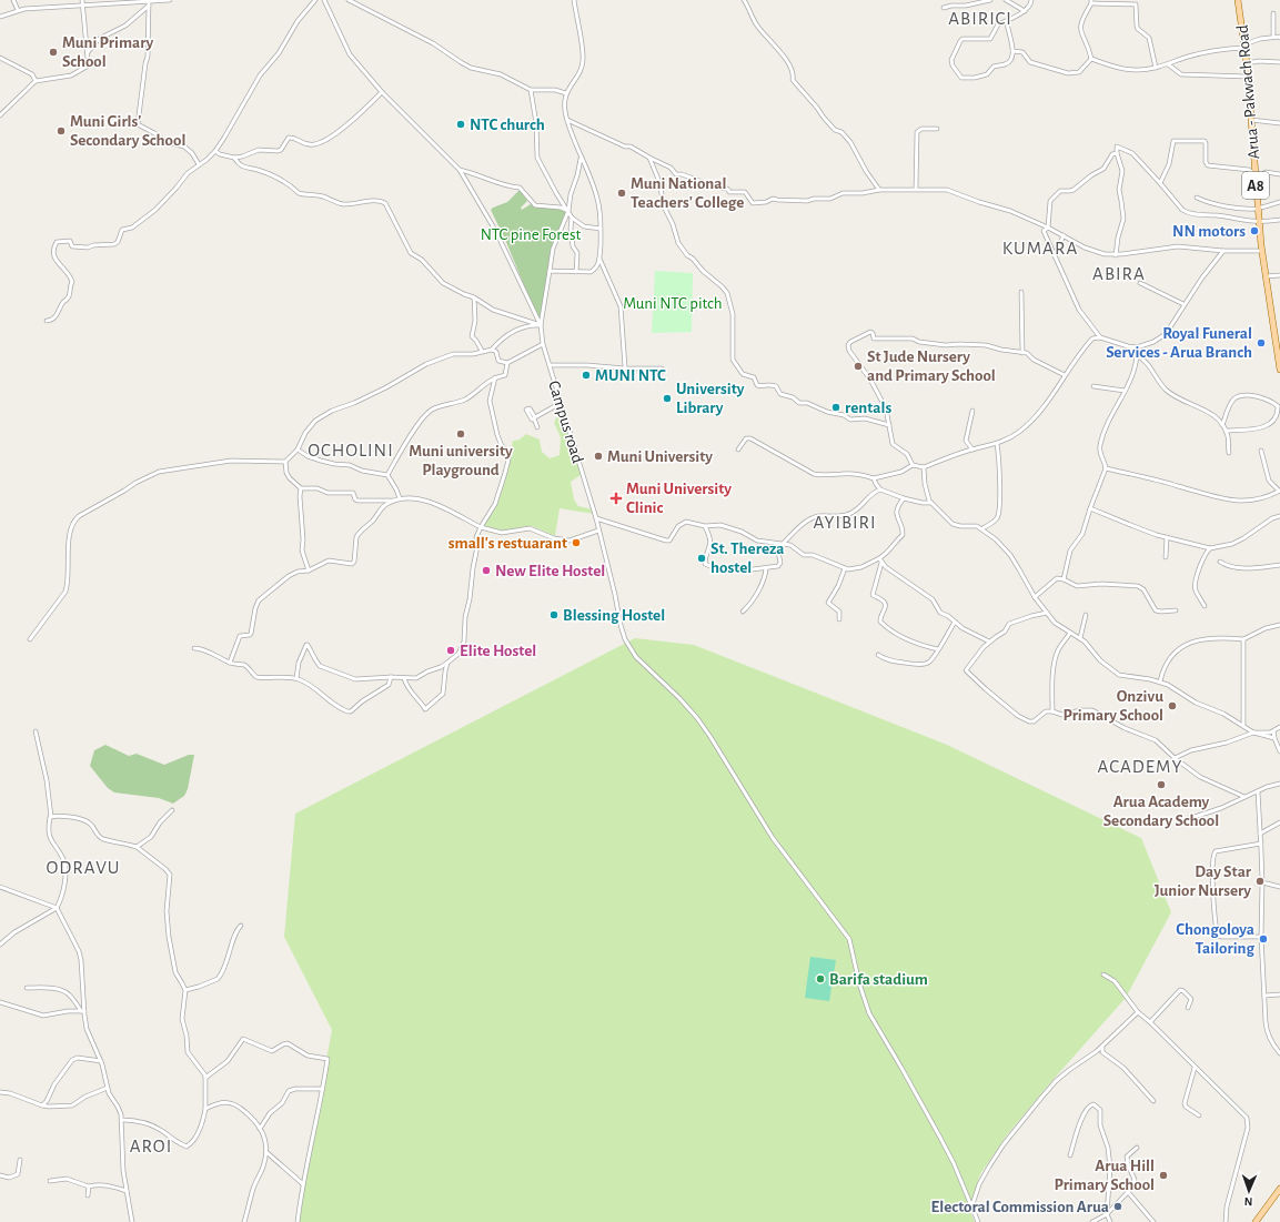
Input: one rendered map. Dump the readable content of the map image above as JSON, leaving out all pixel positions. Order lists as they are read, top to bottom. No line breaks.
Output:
{"streets":{"main road":["Arua - Pakwach Road","A8"],"street":["Campus road"]},"districts":["ABIRICI","KUMARA","ABIRA","OCHOLINI","AYIBIRI","ACADEMY","ODRAVU","AROI"],"parks":["NTC pine Forest","Muni NTC pitch"],"places":{"other":["Muni Primary School","NTC church","Muni Girls' Secondary School","Muni National Teachers' College","NN motors","Royal Funeral Services - Arua Branch","St Jude Nursery and Primary School","MUNI NTC","University Library","rentals","Muni university Playground","Muni University","small's restuarant","St. Thereza hostel","New Elite Hostel","Blessing Hostel","Elite Hostel","Onzivu Primary School","Arua Academy Secondary School","Day Star Junior Nursery","Chongoloya Tailoring","Barifa stadium","Arua Hill Primary School","Electoral Commission Arua"],"health":["Muni University Clinic"]},"north":"bottom"}
